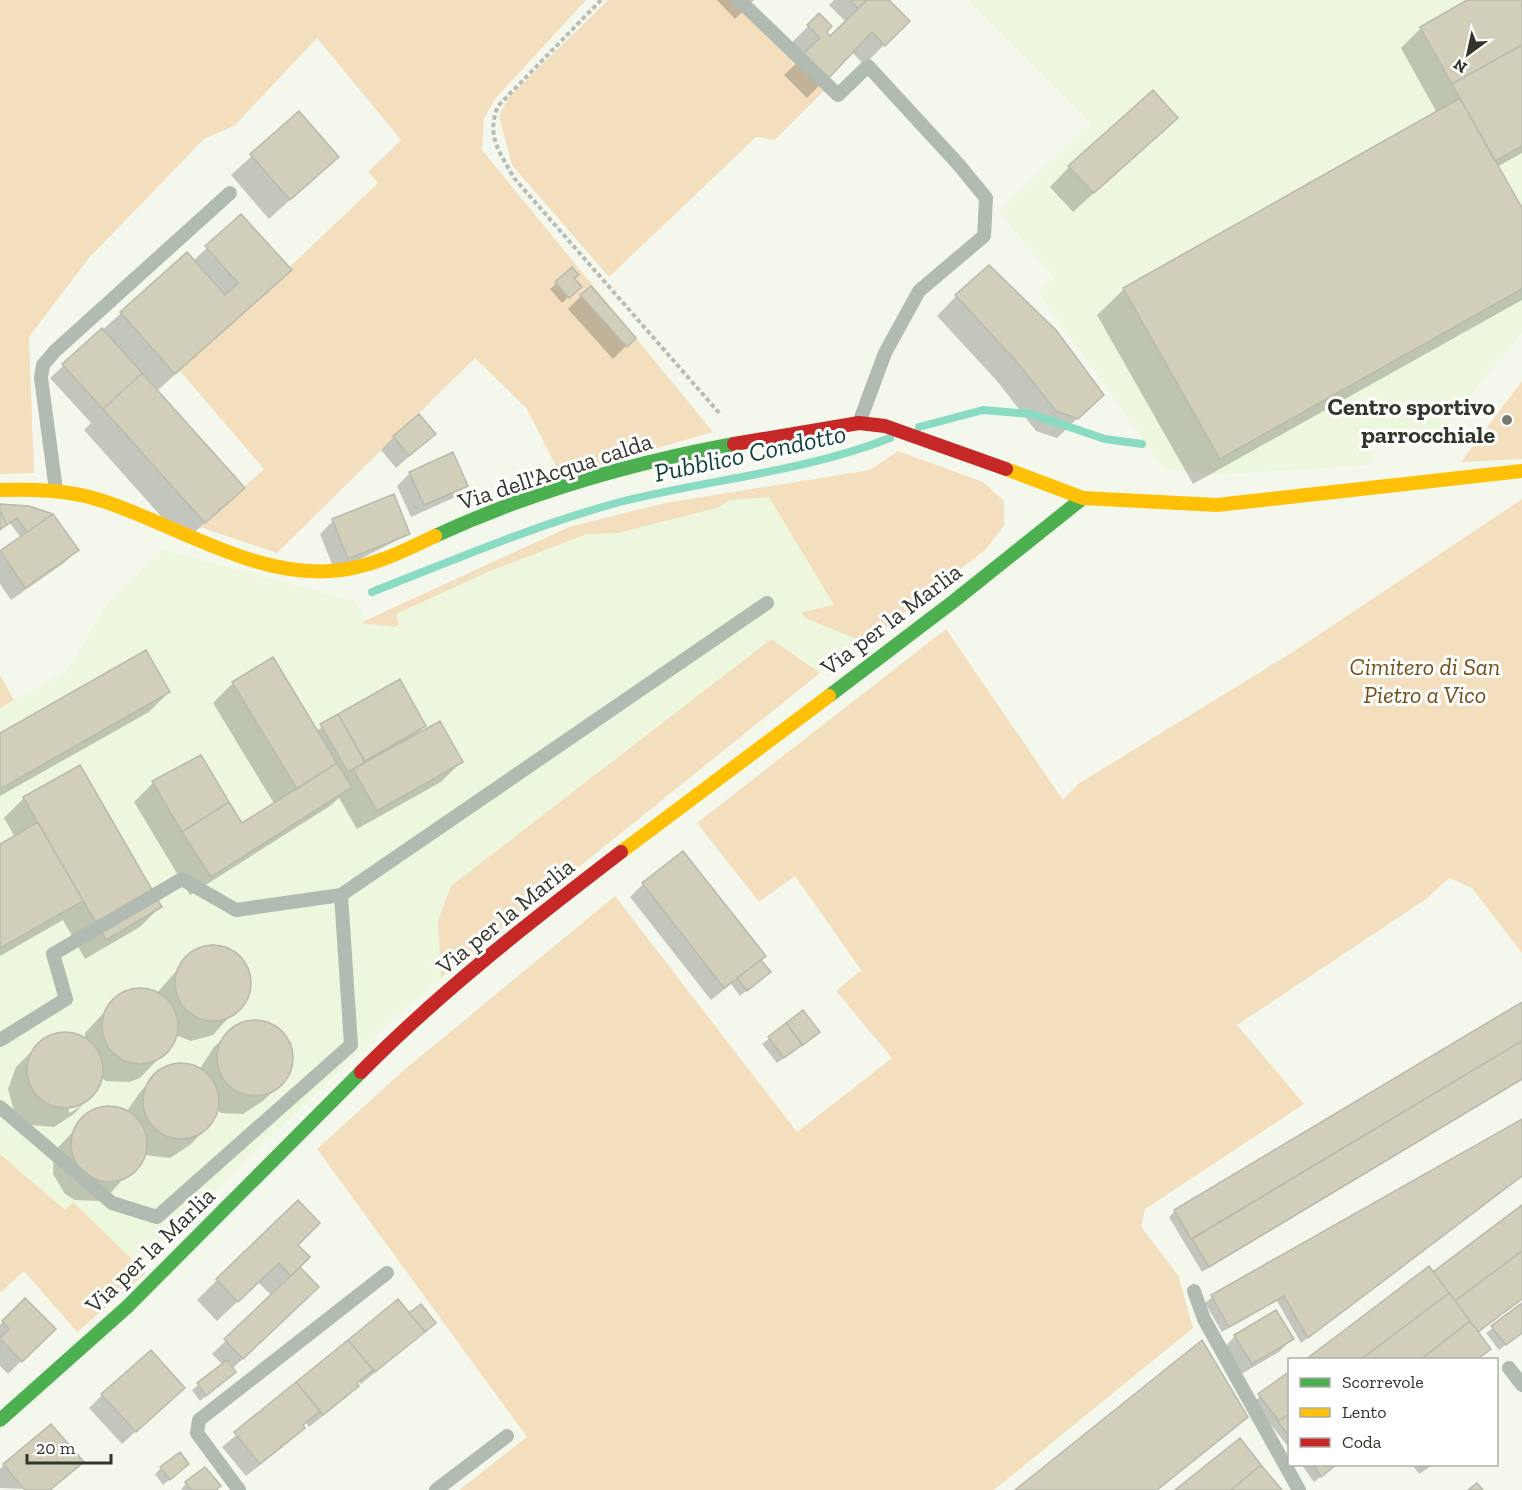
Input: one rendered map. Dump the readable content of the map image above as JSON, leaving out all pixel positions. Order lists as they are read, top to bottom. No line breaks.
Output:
{"streets":{"street":["Via dell'Acqua calda","Via per la Marlia"]},"crossings":[["Via dell'Acqua calda","Via per la Marlia"]],"water":["Pubblico Condotto"],"parks":["Cimitero di San Pietro a Vico"],"places":["Centro sportivo parrocchiale"],"legend":["Scorrevole","Lento","Coda"],"scale_bar":"20 m","north":"bottom left"}
